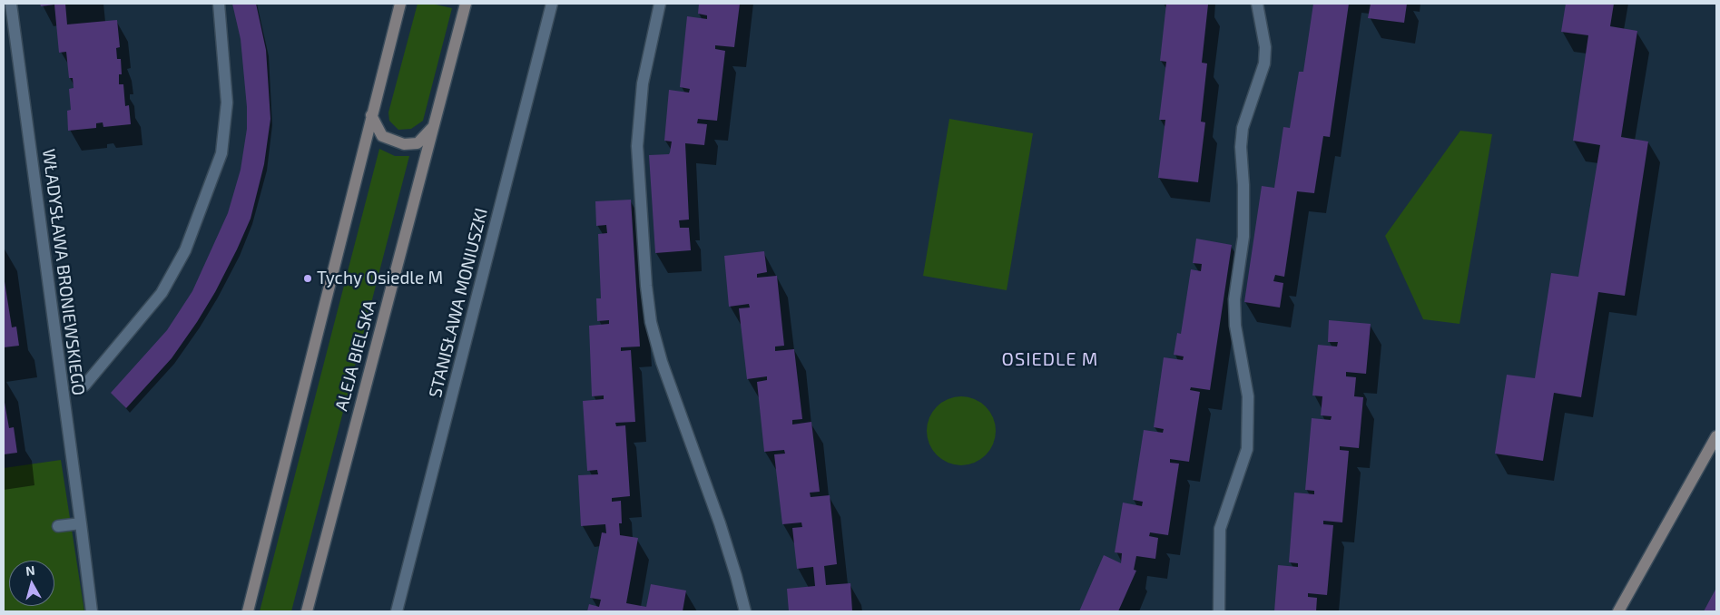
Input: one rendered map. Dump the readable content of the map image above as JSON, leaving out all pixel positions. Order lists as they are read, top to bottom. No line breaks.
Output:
{"streets":{"main road":["ALEJA BIELSKA"],"street":["WŁADYSŁAWA BRONIEWSKIEGO","STANISŁAWA MONIUSZKI"]},"districts":["OSIEDLE M"],"places":["Tychy Osiedle M"],"north":"top"}
